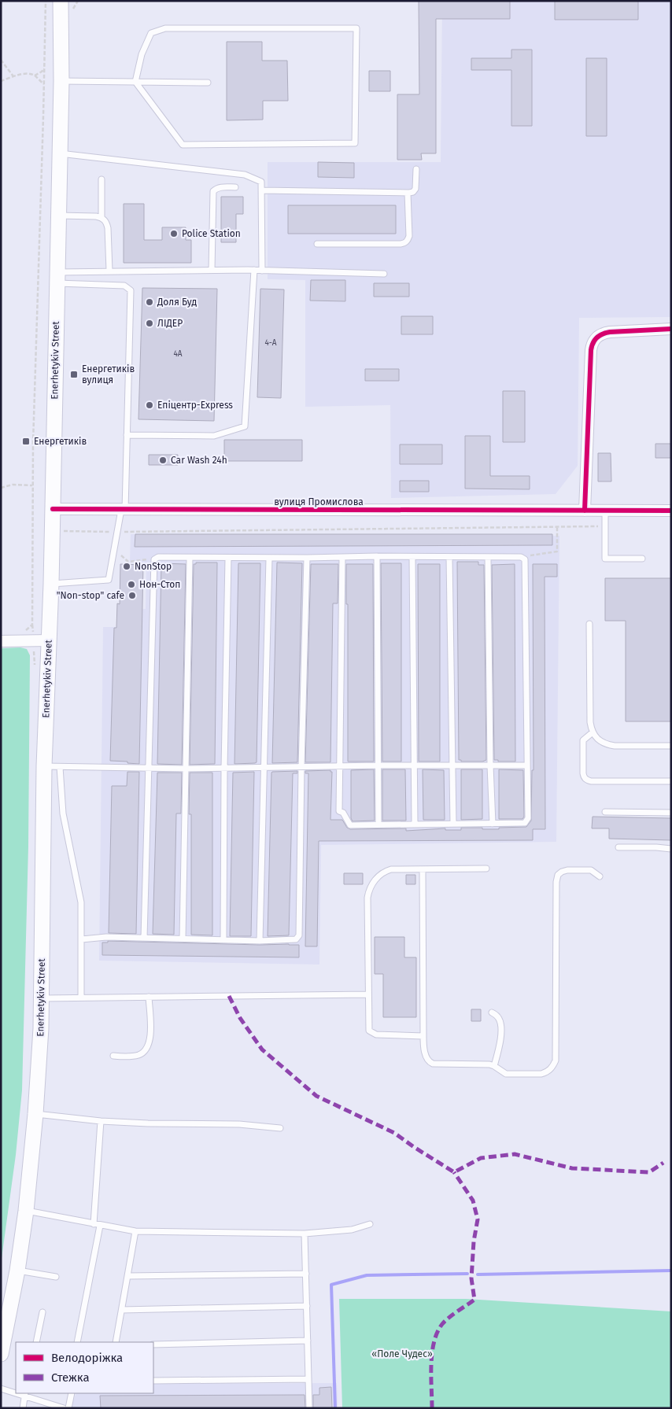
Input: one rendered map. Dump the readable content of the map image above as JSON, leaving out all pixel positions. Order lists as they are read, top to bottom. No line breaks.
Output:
{"streets":{"main road":["Enerhetykiv Street"],"street":["вулиця Промислова"]},"crossings":[["Enerhetykiv Street","вулиця Промислова"]],"parks":["«Поле Чудес»"],"places":{"other":["Police Station","Доля Буд","ЛІДЕР","Епіцентр-Express","Car Wash 24h","NonStop","Нон-Стоп","\"Non-stop\" cafe"],"transit":["Енергетиків вулиця","Енергетиків"]},"house_numbers":["4-А","4А"],"legend":["Велодоріжка","Стежка"]}
